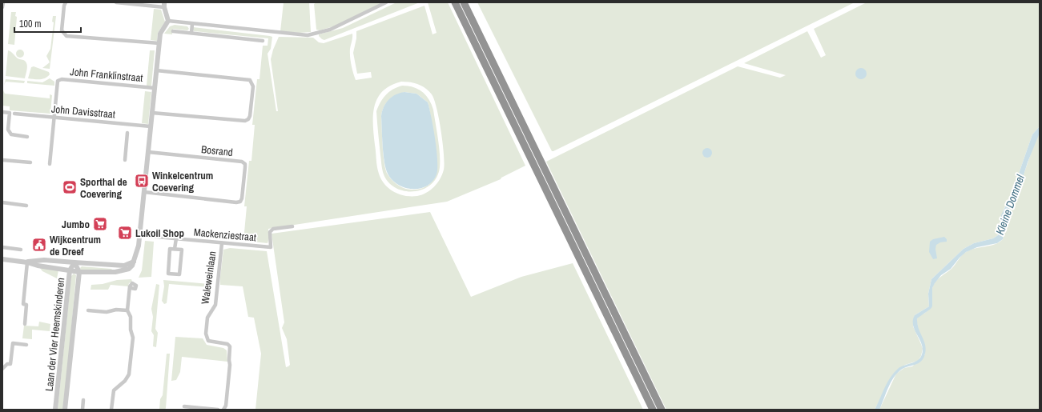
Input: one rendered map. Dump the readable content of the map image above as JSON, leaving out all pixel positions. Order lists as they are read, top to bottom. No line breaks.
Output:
{"streets":{"street":["John Franklinstraat","John Davisstraat","Bosrand","Mackenziestraat","Waleweinlaan","Laan der Vier Heemskinderen"]},"crossings":[["John Franklinstraat","John Davisstraat"],["Mackenziestraat","Waleweinlaan"]],"water":["Kleine Dommel"],"places":{"bus stop":["Winkelcentrum Coevering"],"sports":["Sporthal de Coevering"],"supermarket":["Jumbo","Lukoil Shop"],"public building":["Wijkcentrum de Dreef"]},"scale_bar":"100 m"}
